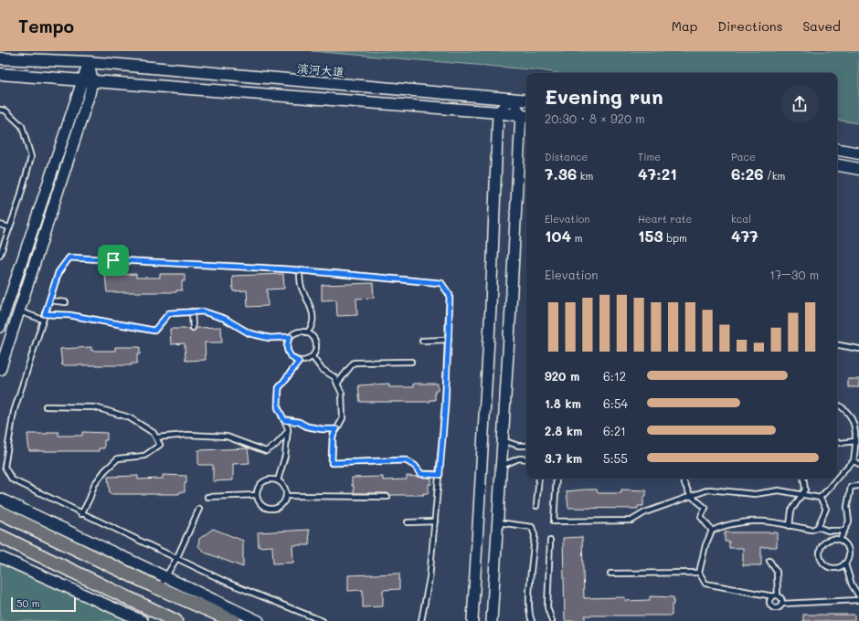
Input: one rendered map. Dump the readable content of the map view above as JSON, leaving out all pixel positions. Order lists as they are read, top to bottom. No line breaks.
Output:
{"streets":{"main road":["滨河大道"]},"scale_bar":"50 m","page":{"header":"Tempo","nav":["Map","Directions","Saved"],"heading":["Evening run","20:30 · 8 × 920 m"],"stats":[["Distance","7.36 km"],["Time","47:21"],["Pace","6:26 /km"],["Elevation","104 m"],["Heart rate","153 bpm"],["kcal","477"]],"chart":["Elevation","17–30 m"],"list":[{"name":"920 m","note":"6:12"},{"name":"1.8 km","note":"6:54"},{"name":"2.8 km","note":"6:21"},{"name":"3.7 km","note":"5:55"}],"scale":"50 m"}}
